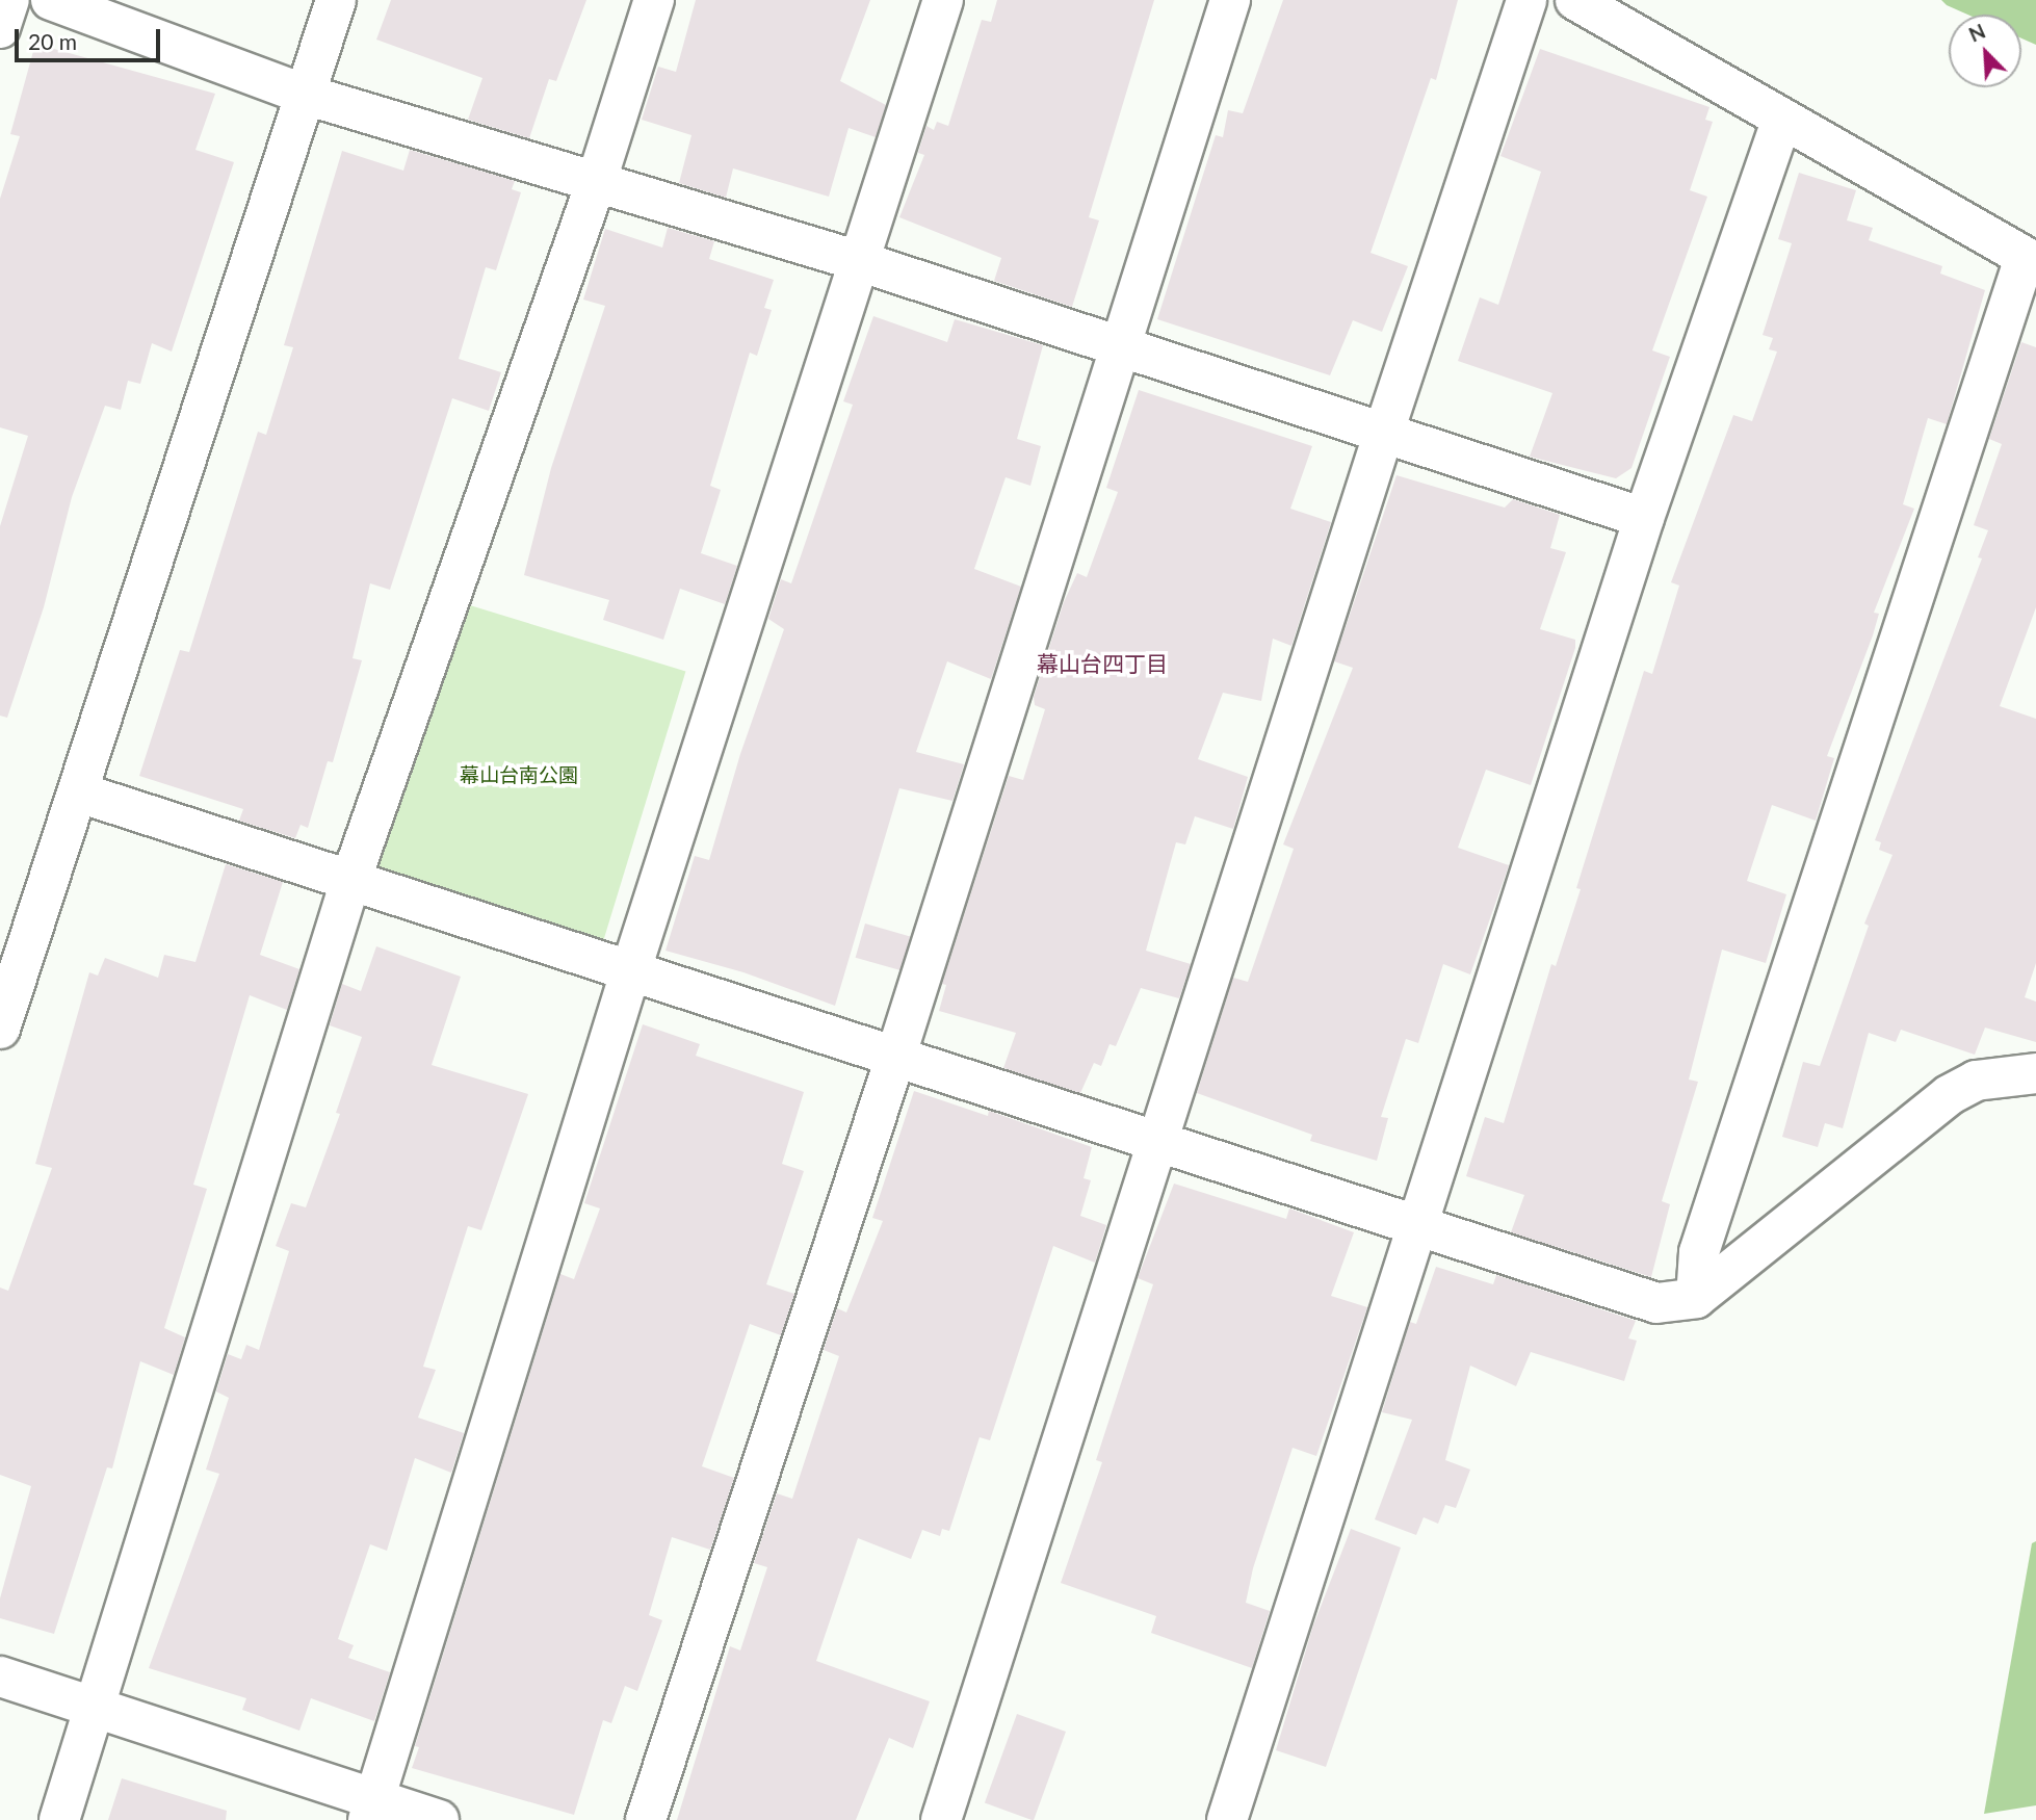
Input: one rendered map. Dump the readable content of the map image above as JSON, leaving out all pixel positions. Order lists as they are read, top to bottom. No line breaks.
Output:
{"districts":["幕山台四丁目"],"parks":["幕山台南公園"],"scale_bar":"20 m","north":"top left"}
